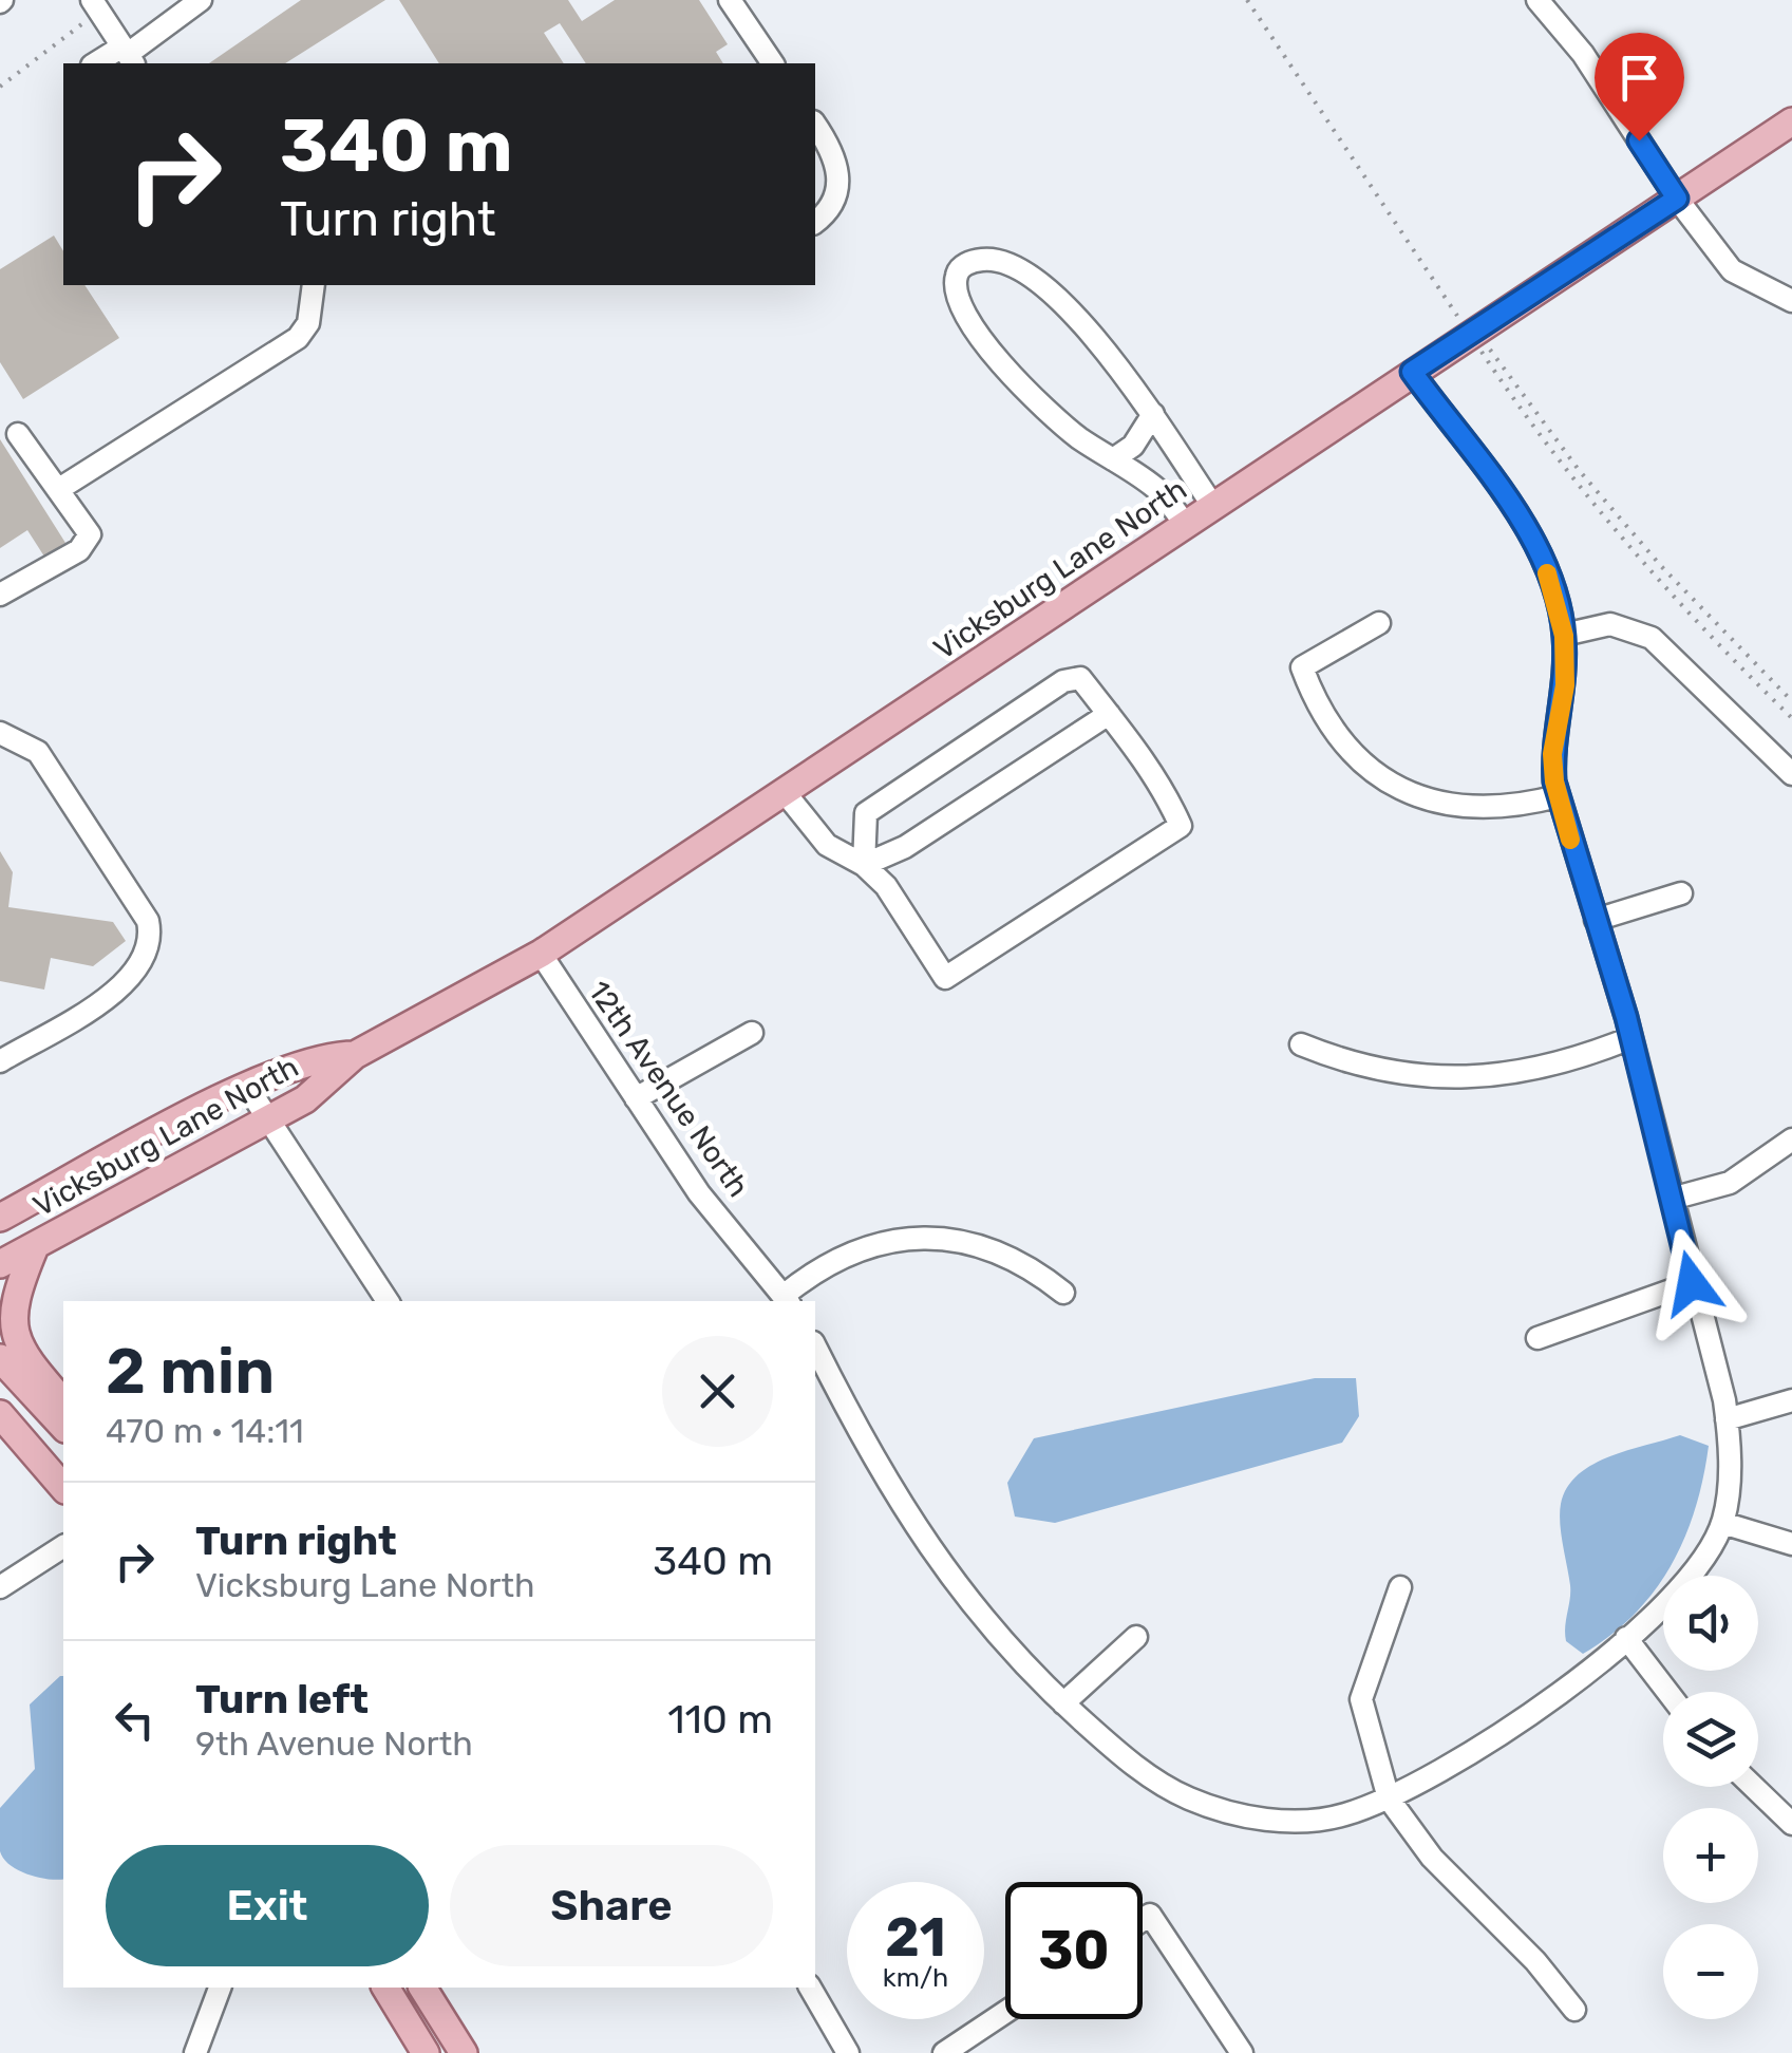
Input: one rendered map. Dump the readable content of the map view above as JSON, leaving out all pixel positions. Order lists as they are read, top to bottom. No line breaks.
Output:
{"streets":{"main road":["Vicksburg Lane North"],"street":["12th Avenue North"]},"crossings":[["Vicksburg Lane North","12th Avenue North"]],"page":{"turn":["340 m","Turn right"],"heading":["2 min","470 m · 14:11"],"list":[{"name":"Turn right","note":"Vicksburg Lane North","value":"340 m"},{"name":"Turn left","note":"9th Avenue North","value":"110 m"}],"map_buttons":["+","−"],"buttons":["Exit","Share"],"speed":"21 km/h","limit":"30"}}
